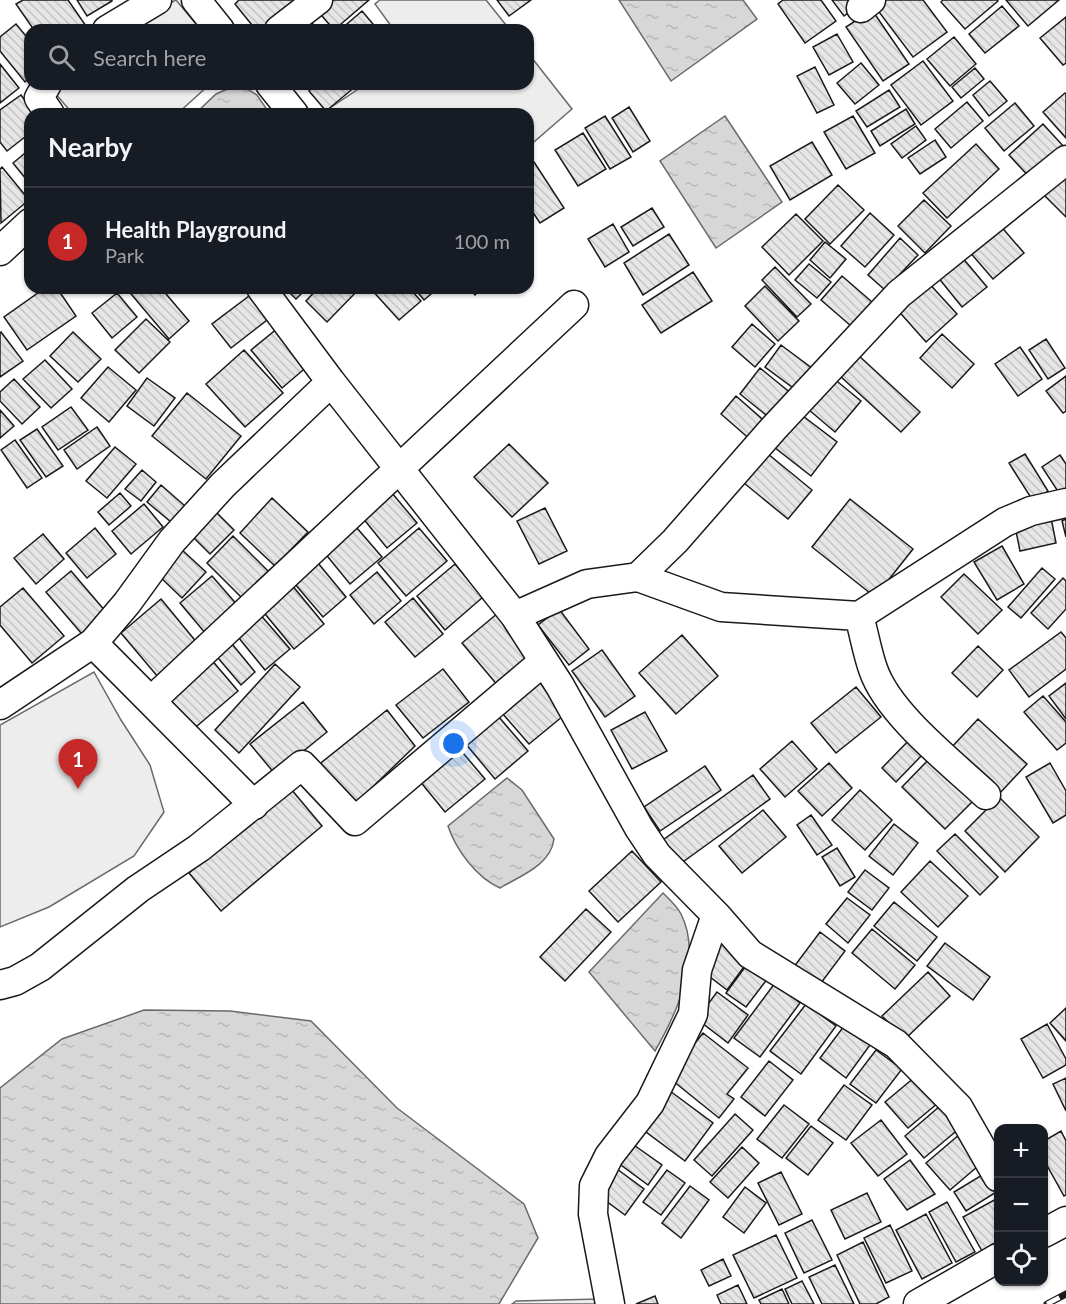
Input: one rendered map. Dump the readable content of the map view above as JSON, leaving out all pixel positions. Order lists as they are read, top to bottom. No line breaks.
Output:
{"page":{"search":"Search here","heading":"Nearby","list":[{"mark":"1","name":"Health Playground","note":"Park","value":"100 m"}],"pins":"1","map_buttons":["+","−"]}}
